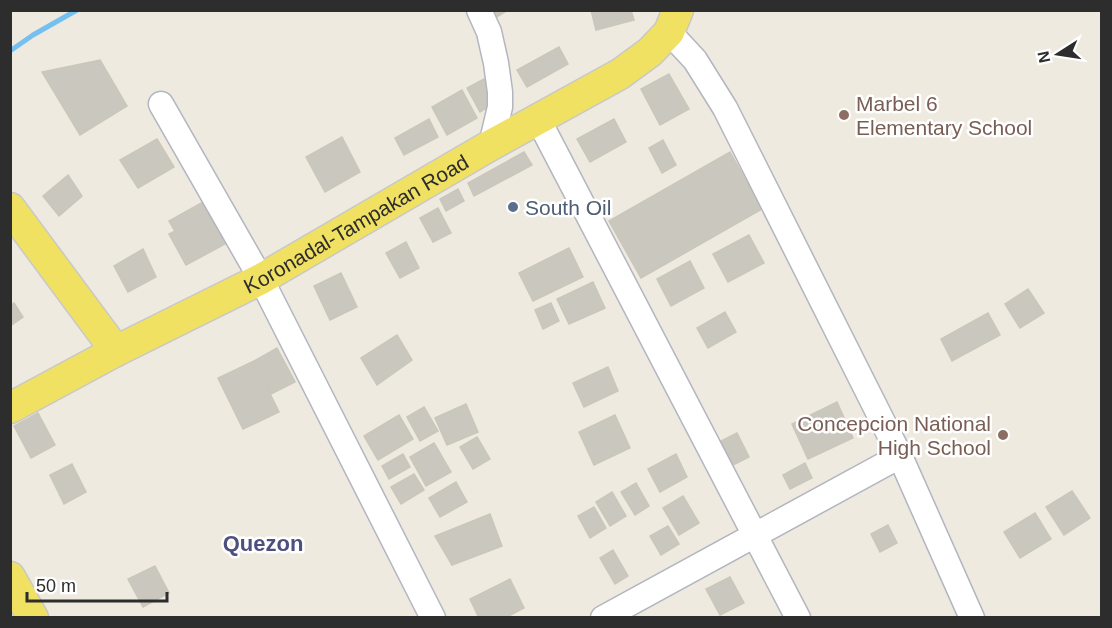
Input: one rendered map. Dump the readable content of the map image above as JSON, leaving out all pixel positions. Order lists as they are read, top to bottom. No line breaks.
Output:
{"streets":{"main road":["Koronadal-Tampakan Road"]},"districts":["Quezon"],"places":["Marbel 6 Elementary School","South Oil","Concepcion National High School"],"scale_bar":"50 m","north":"left"}
